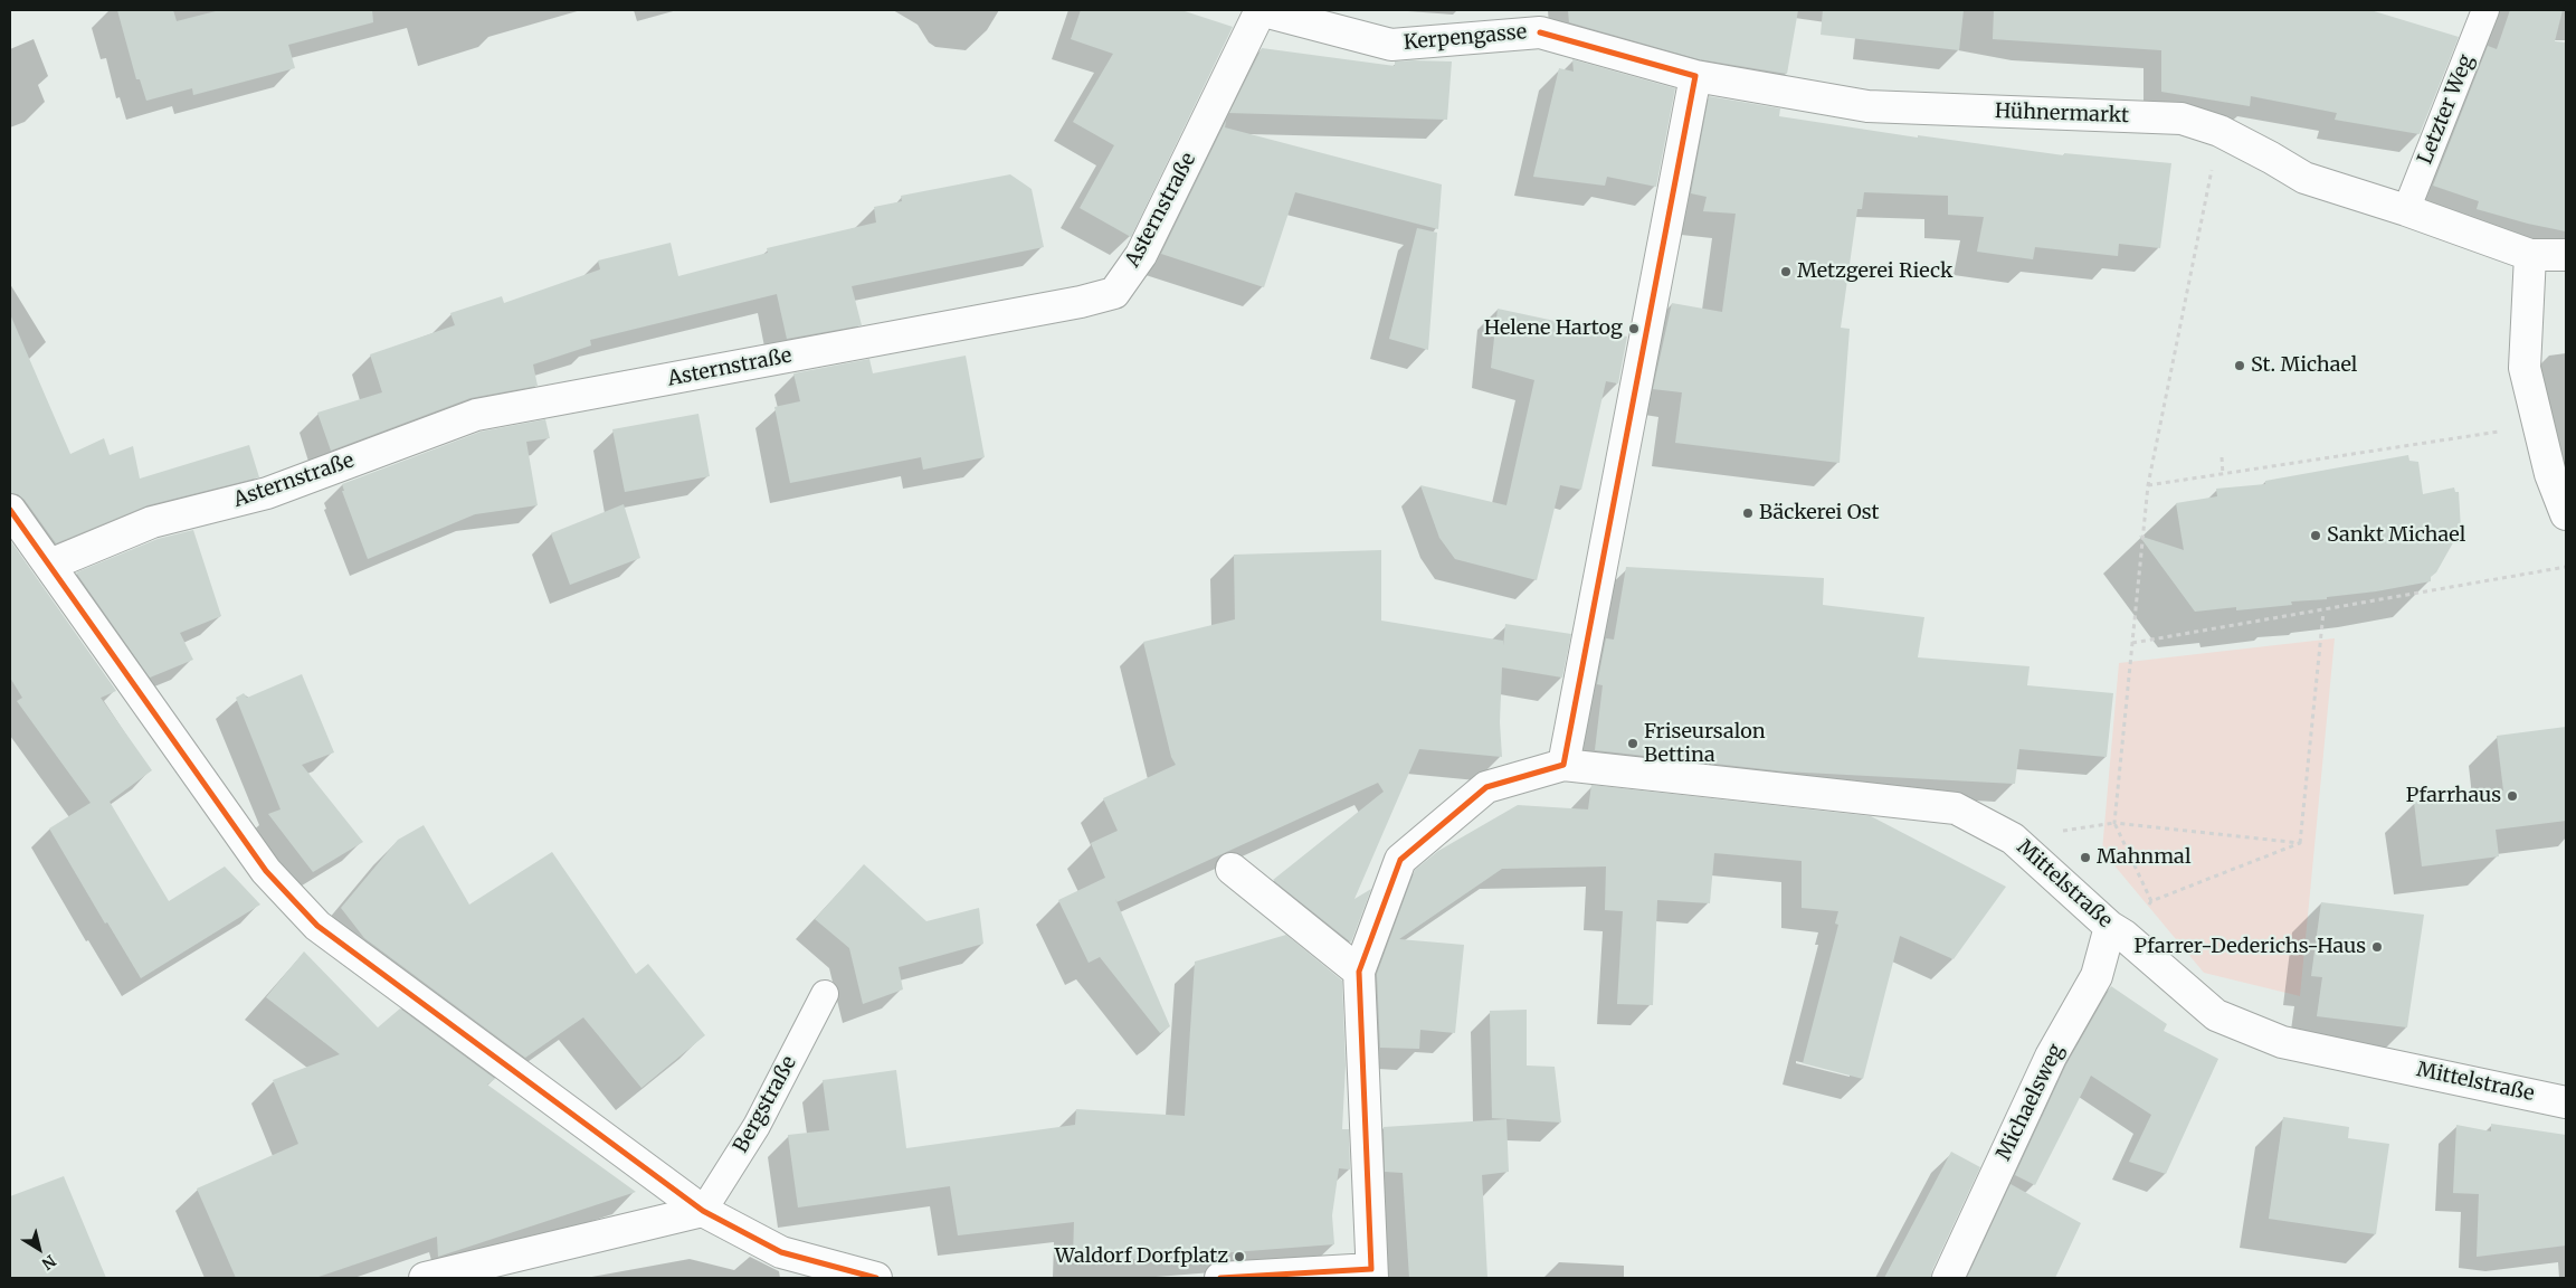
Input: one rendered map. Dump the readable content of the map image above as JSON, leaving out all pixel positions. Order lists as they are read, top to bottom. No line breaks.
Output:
{"streets":{"street":["Kerpengasse","Hühnermarkt","Asternstraße","Mittelstraße","Michaelsweg"],"lane":["Letzter Weg","Bergstraße"]},"crossings":[["Kerpengasse","Hühnermarkt"],["Kerpengasse","Asternstraße"],["Letzter Weg","Hühnermarkt"],["Mittelstraße","Michaelsweg"]],"places":["Metzgerei Rieck","Helene Hartog","St. Michael","Bäckerei Ost","Sankt Michael","Friseursalon Bettina","Pfarrhaus","Mahnmal","Pfarrer-Dederichs-Haus","Waldorf Dorfplatz"],"north":"bottom right"}
